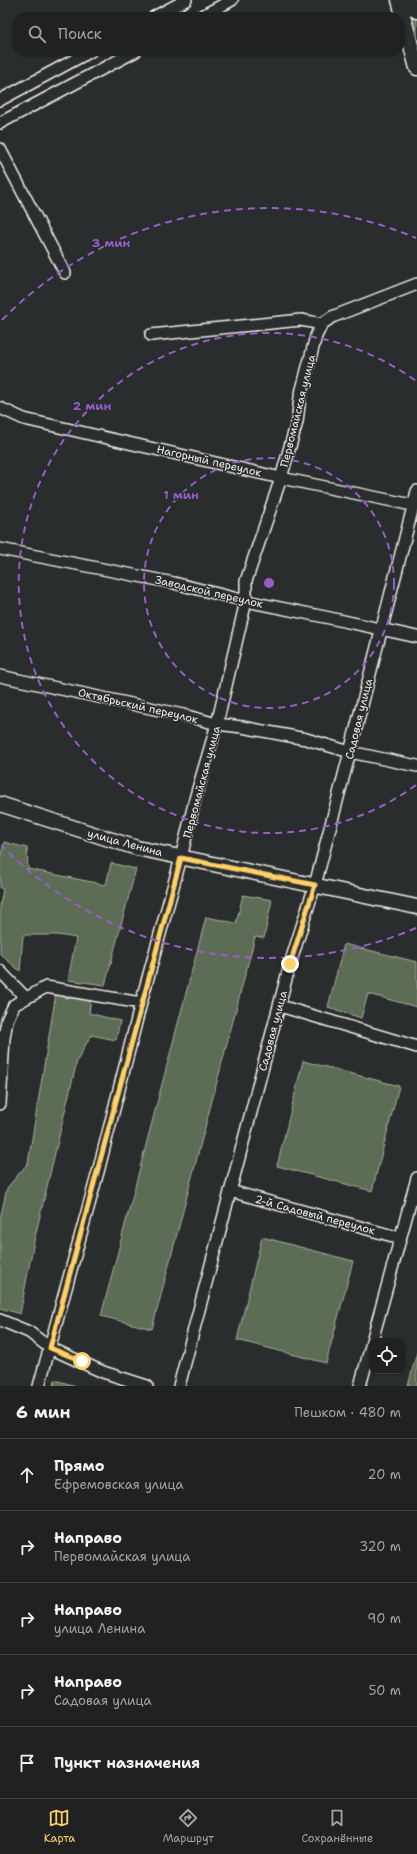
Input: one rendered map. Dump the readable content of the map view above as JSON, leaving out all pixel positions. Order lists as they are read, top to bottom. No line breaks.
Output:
{"streets":{"main road":["улица Ленина"],"street":["Первомайская улица","Нагорный переулок","Заводской переулок","Октябрьский переулок","Садовая улица","2-й Садовый переулок"]},"crossings":[["Первомайская улица","Нагорный переулок"],["Первомайская улица","Заводской переулок"],["Первомайская улица","Октябрьский переулок"],["Первомайская улица","улица Ленина"],["Нагорный переулок","Садовая улица"],["Заводской переулок","Садовая улица"],["Октябрьский переулок","Садовая улица"],["Садовая улица","улица Ленина"],["Садовая улица","2-й Садовый переулок"]],"page":{"search":"Поиск","heading":["6 мин","Пешком · 480 m"],"list":[["Прямо","Ефремовская улица","20 m"],["Направо","Первомайская улица","320 m"],["Направо","улица Ленина","90 m"],["Направо","Садовая улица","50 m"],"Пункт назначения"],"nav":["Карта","Маршрут","Сохранённые"]},"rings":["3 мин","2 мин","1 мин"]}
